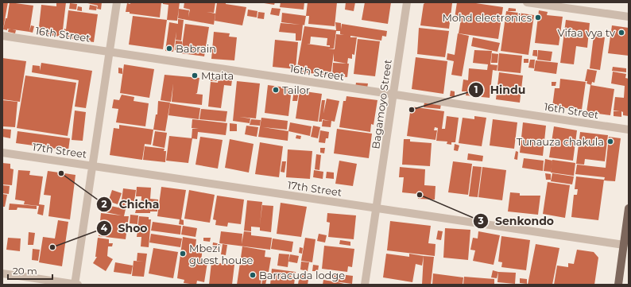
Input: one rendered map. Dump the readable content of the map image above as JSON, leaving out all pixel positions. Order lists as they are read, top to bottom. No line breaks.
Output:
{"streets":{"street":["16th Street","Bagamoyo Street","17th Street"]},"crossings":[["16th Street","Bagamoyo Street"],["Bagamoyo Street","17th Street"]],"places":["Mohd electronics","Vifaa vya tv","Babrain","Mtaita","Tailor","Hindu","Tunauza chakula","Chicha","Senkondo","Shoo","Mbezi guest house","Barracuda lodge"],"scale_bar":"20 m"}
